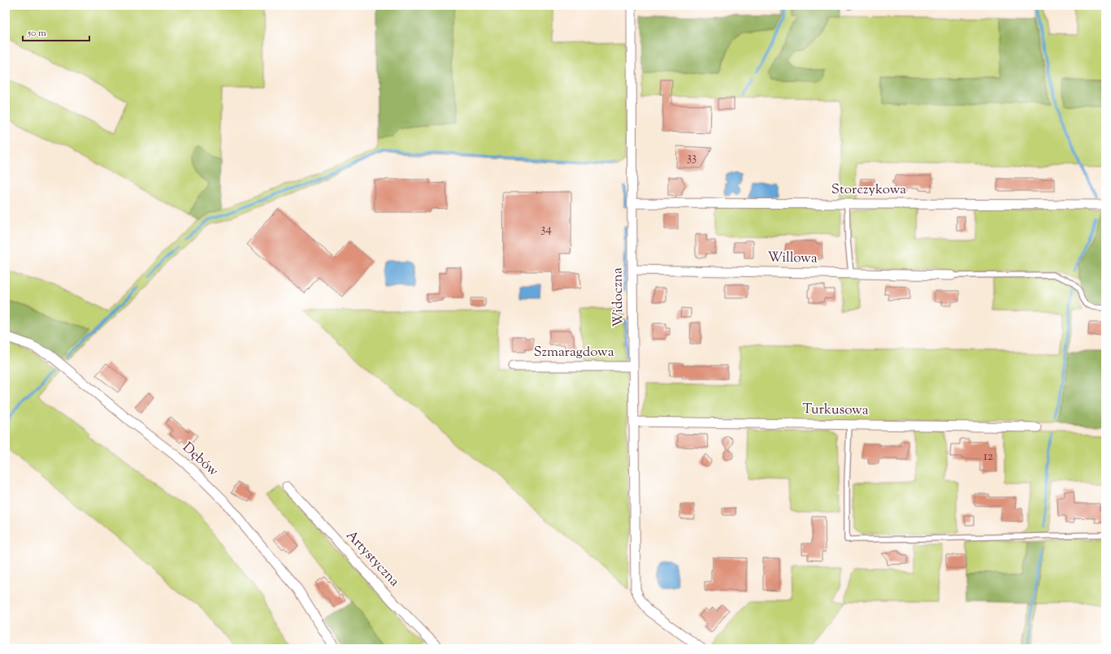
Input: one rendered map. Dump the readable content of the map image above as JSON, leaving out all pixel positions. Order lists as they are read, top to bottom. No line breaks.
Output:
{"streets":{"street":["Storczykowa","Willowa","Widoczna","Szmaragdowa","Turkusowa","Dębów","Artystyczna"]},"crossings":[["Storczykowa","Widoczna"],["Willowa","Widoczna"],["Widoczna","Szmaragdowa"],["Widoczna","Turkusowa"]],"house_numbers":["33","34","12"],"scale_bar":"50 m"}
